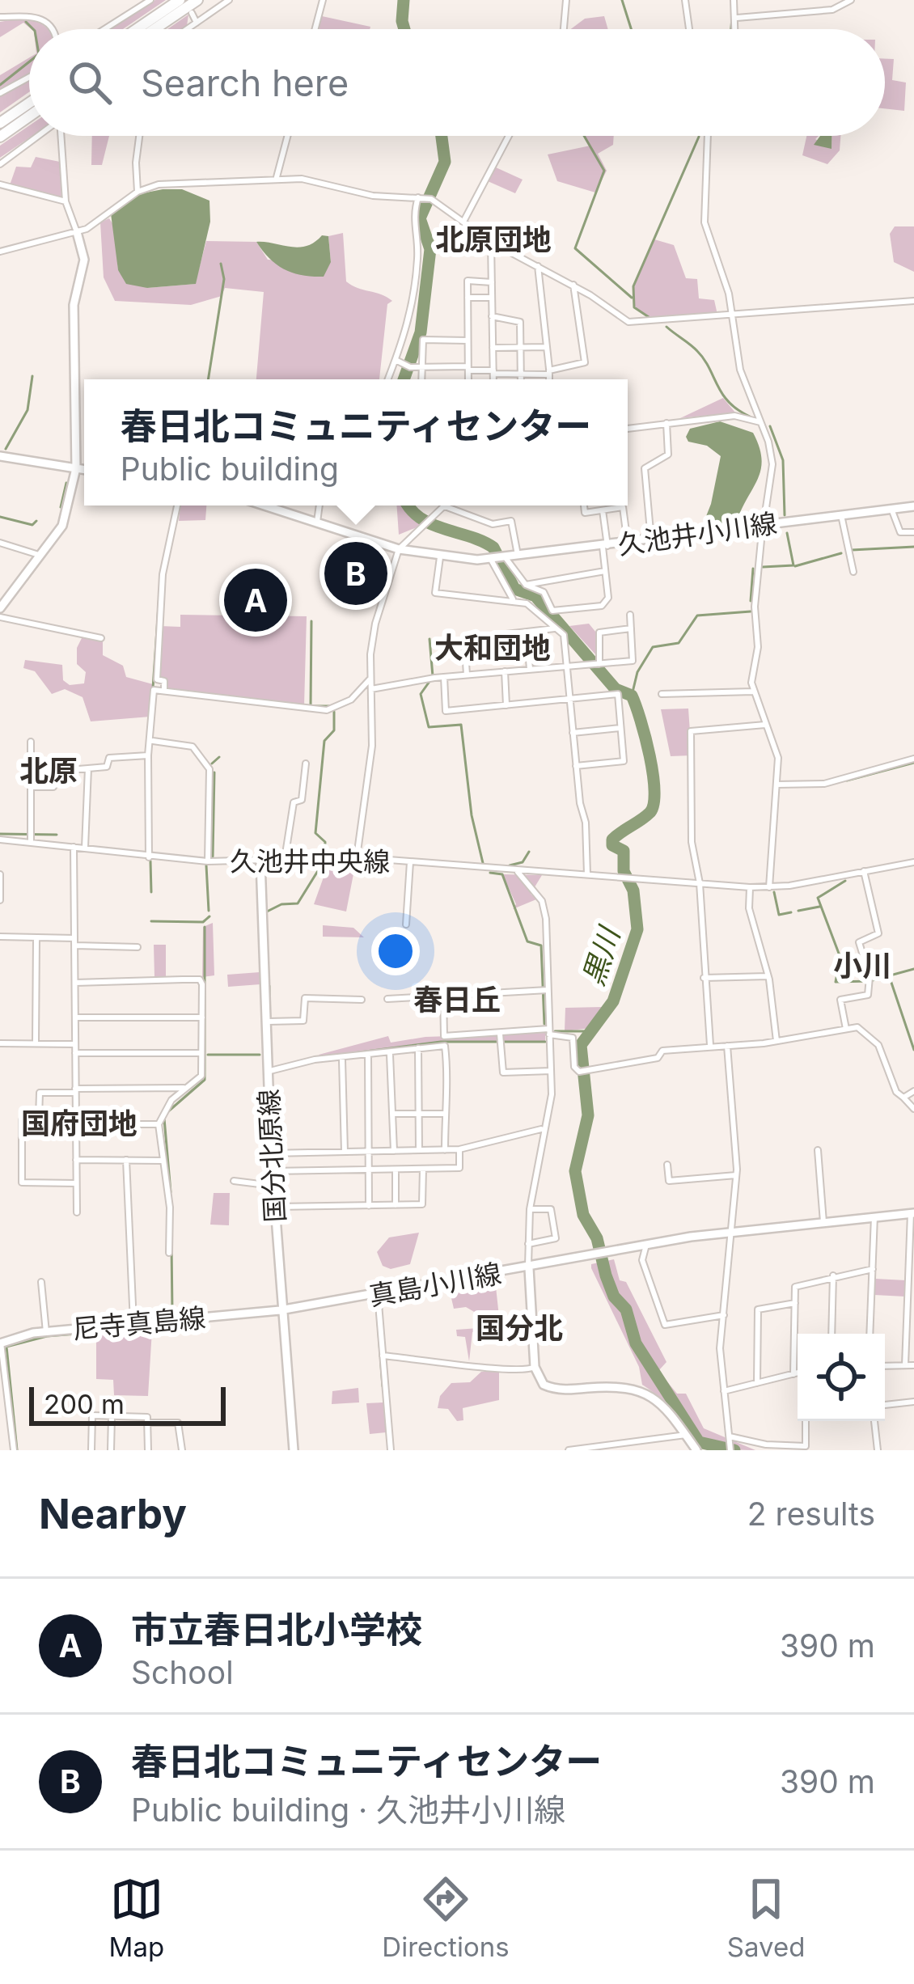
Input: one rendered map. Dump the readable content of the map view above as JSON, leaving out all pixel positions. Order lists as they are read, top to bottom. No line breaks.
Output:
{"streets":{"street":["久池井小川線","久池井中央線","国分北原線","真島小川線","尼寺真島線"]},"crossings":[["久池井中央線","国分北原線"],["国分北原線","真島小川線"],["国分北原線","尼寺真島線"],["真島小川線","尼寺真島線"]],"districts":["北原団地","大和団地","北原","小川","春日丘","国府団地","国分北"],"water":["黒川"],"scale_bar":"200 m","page":{"search":"Search here","popup":["春日北コミュニティセンター","Public building"],"pins":["B","A"],"scale":"200 m","heading":["Nearby","2 results"],"list":[{"mark":"A","name":"市立春日北小学校","note":"School","value":"390 m"},{"mark":"B","name":"春日北コミュニティセンター","note":"Public building · 久池井小川線","value":"390 m"}],"nav":["Map","Directions","Saved"]}}
